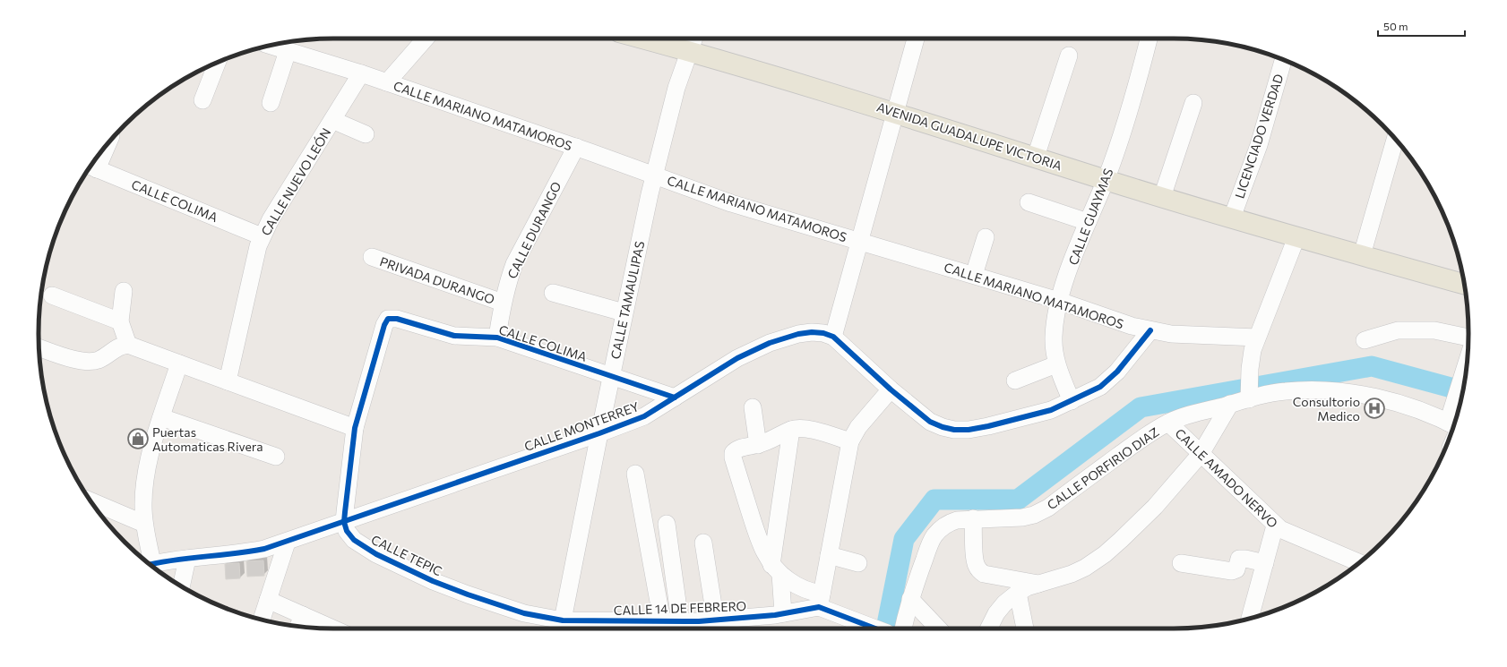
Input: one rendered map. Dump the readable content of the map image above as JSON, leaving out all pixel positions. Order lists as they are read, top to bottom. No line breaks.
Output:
{"streets":{"main road":["AVENIDA GUADALUPE VICTORIA"],"street":["CALLE MARIANO MATAMOROS","LICENCIADO VERDAD","CALLE NUEVO LEÓN","CALLE COLIMA","CALLE GUAYMAS","CALLE DURANGO","PRIVADA DURANGO","CALLE TAMAULIPAS","CALLE MONTERREY","CALLE PORFIRIO DIAZ","CALLE AMADO NERVO","CALLE TEPIC","CALLE 14 DE FEBRERO"]},"crossings":[["CALLE MARIANO MATAMOROS","CALLE NUEVO LEÓN"],["CALLE MARIANO MATAMOROS","CALLE GUAYMAS"],["CALLE MARIANO MATAMOROS","CALLE DURANGO"],["CALLE MARIANO MATAMOROS","CALLE TAMAULIPAS"],["CALLE MARIANO MATAMOROS","CALLE MONTERREY"],["AVENIDA GUADALUPE VICTORIA","LICENCIADO VERDAD"],["AVENIDA GUADALUPE VICTORIA","CALLE GUAYMAS"],["AVENIDA GUADALUPE VICTORIA","CALLE TAMAULIPAS"],["CALLE NUEVO LEÓN","CALLE COLIMA"],["CALLE COLIMA","CALLE DURANGO"],["CALLE COLIMA","CALLE TAMAULIPAS"],["CALLE COLIMA","CALLE MONTERREY"],["CALLE GUAYMAS","CALLE MONTERREY"],["CALLE DURANGO","PRIVADA DURANGO"],["CALLE TAMAULIPAS","CALLE MONTERREY"],["CALLE TAMAULIPAS","CALLE TEPIC"],["CALLE TAMAULIPAS","CALLE 14 DE FEBRERO"],["CALLE MONTERREY","CALLE TEPIC"],["CALLE PORFIRIO DIAZ","CALLE AMADO NERVO"],["CALLE TEPIC","CALLE 14 DE FEBRERO"]],"places":{"hospital":["Consultorio Medico"],"shop":["Puertas Automaticas Rivera"]},"scale_bar":"50 m"}
